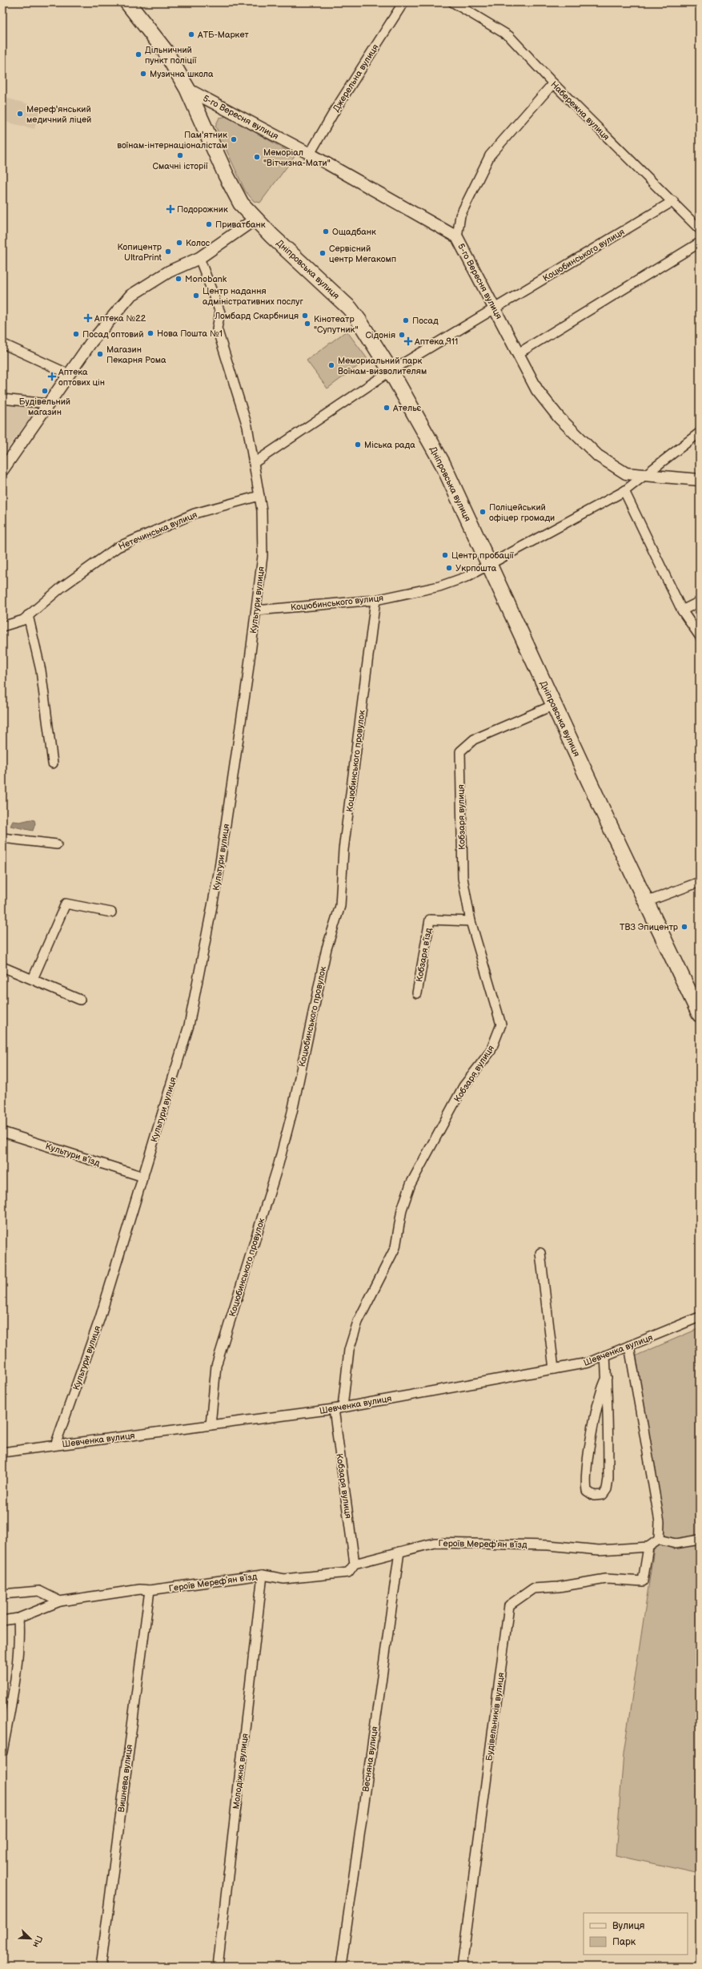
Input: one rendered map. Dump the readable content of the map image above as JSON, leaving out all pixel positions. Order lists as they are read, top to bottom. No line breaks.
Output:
{"streets":{"highway":["Дніпровська вулиця"],"street":["Джерельна вулиця","Набережна вулиця","5-го Вересня вулиця","Коцюбинського вулиця","Нетечинська вулиця","Культури вулиця","Коцюбинського провулок","Кобзаря вулиця","Кобзаря в’їзд","Культури в’їзд","Шевченка вулиця","Героїв Мерефʼян вʼїзд","Будівельників вулиця","Весняна вулиця","Молодіжна вулиця","Вишнева вулиця"]},"crossings":[["Джерельна вулиця","5-го Вересня вулиця"],["Набережна вулиця","Коцюбинського вулиця"],["5-го Вересня вулиця","Коцюбинського вулиця"],["5-го Вересня вулиця","Дніпровська вулиця"],["Коцюбинського вулиця","Дніпровська вулиця"],["Коцюбинського вулиця","Культури вулиця"],["Коцюбинського вулиця","Коцюбинського провулок"],["Дніпровська вулиця","Кобзаря вулиця"],["Нетечинська вулиця","Культури вулиця"],["Культури вулиця","Культури в’їзд"],["Культури вулиця","Шевченка вулиця"],["Коцюбинського провулок","Шевченка вулиця"],["Кобзаря вулиця","Кобзаря в’їзд"],["Кобзаря вулиця","Шевченка вулиця"],["Кобзаря вулиця","Героїв Мерефʼян вʼїзд"],["Героїв Мерефʼян вʼїзд","Будівельників вулиця"],["Героїв Мерефʼян вʼїзд","Весняна вулиця"],["Героїв Мерефʼян вʼїзд","Молодіжна вулиця"],["Героїв Мерефʼян вʼїзд","Вишнева вулиця"]],"places":{"other":["АТБ-Маркет","Дільничний пункт поліції","Музична школа","Мереф'янський медичний ліцей","Пам'ятник воїнам-інтернаціоналістам","Смачні історії","Меморіал \"Вітчизна-Мати\"","Приватбанк","Ощадбанк","Колос","Копицентр UltraPrint","Сервісний центр Мегакомп","Monobank","Центр надання адміністративних послуг","Ломбард Скарбниця","Посад","Кінотеатр \"Супутник\"","Нова Пошта №1","Посад оптовий","Сідонія","Магазин Пекарня Рома","Мемориальний парк Воїнам-визволителям","Будівельний магазин","Ательє","Міська рада","Поліцейський офіцер громади","Центр пробації","Укрпошта","ТВЗ Эпицентр"],"health":["Подорожник","Аптека №22","Аптека 911","Аптека оптових цін"]},"legend":["Вулиця","Парк"],"north":"bottom right"}
